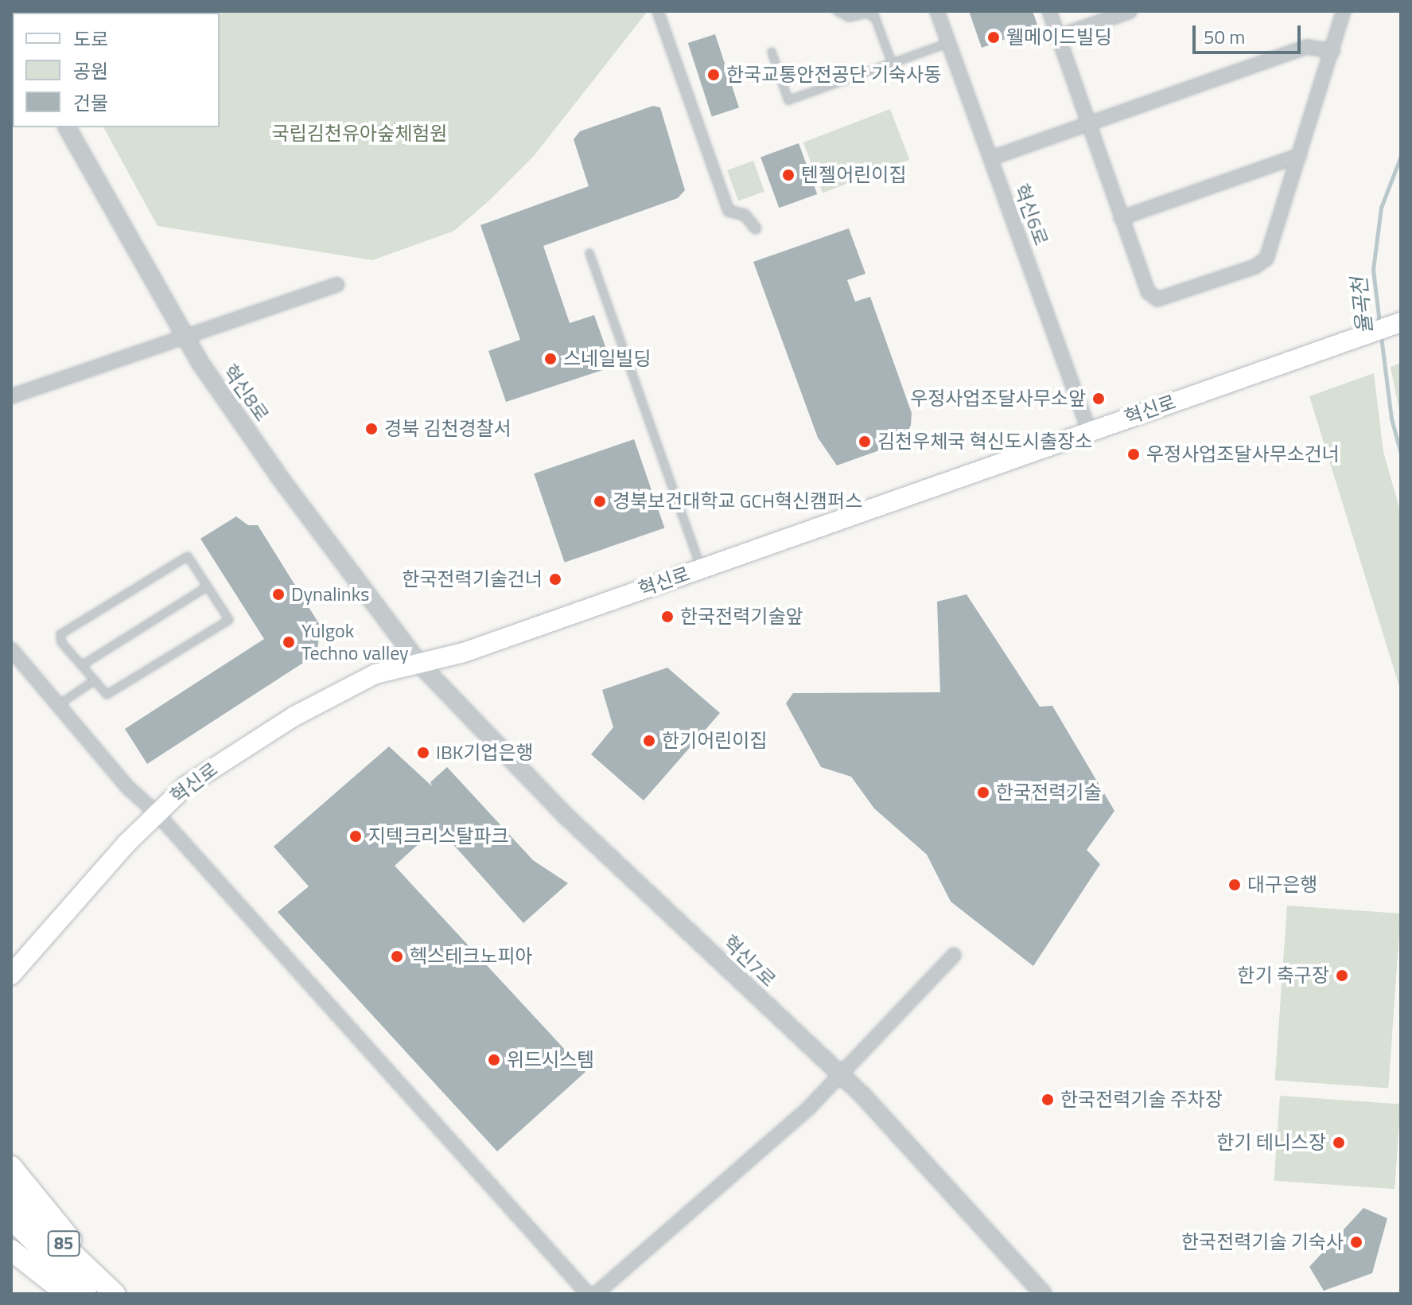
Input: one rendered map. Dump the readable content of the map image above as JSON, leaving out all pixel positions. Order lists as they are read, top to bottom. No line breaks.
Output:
{"streets":{"main road":["혁신로","85"],"street":["혁신6로","혁신8로","혁신7로"]},"crossings":[["혁신6로","혁신로"],["혁신8로","혁신로"],["혁신8로","혁신7로"],["혁신로","혁신7로"]],"water":["율곡천"],"parks":["국립김천유아숲체험원"],"places":["웰메이드빌딩","한국교통안전공단 기숙사동","텐젤어린이집","스네일빌딩","우정사업조달사무소앞","경북 김천경찰서","김천우체국 혁신도시출장소","우정사업조달사무소건너","경북보건대학교 GCH혁신캠퍼스","한국전력기술건너","Dynalinks","한국전력기술앞","Yulgok Techno valley","한기어린이집","IBK기업은행","한국전력기술","지텍크리스탈파크","대구은행","헥스테크노피아","한기 축구장","위드시스템","한국전력기술 주차장","한기 테니스장","한국전력기술 기숙사"],"legend":["도로","공원","건물"],"scale_bar":"50 m"}
